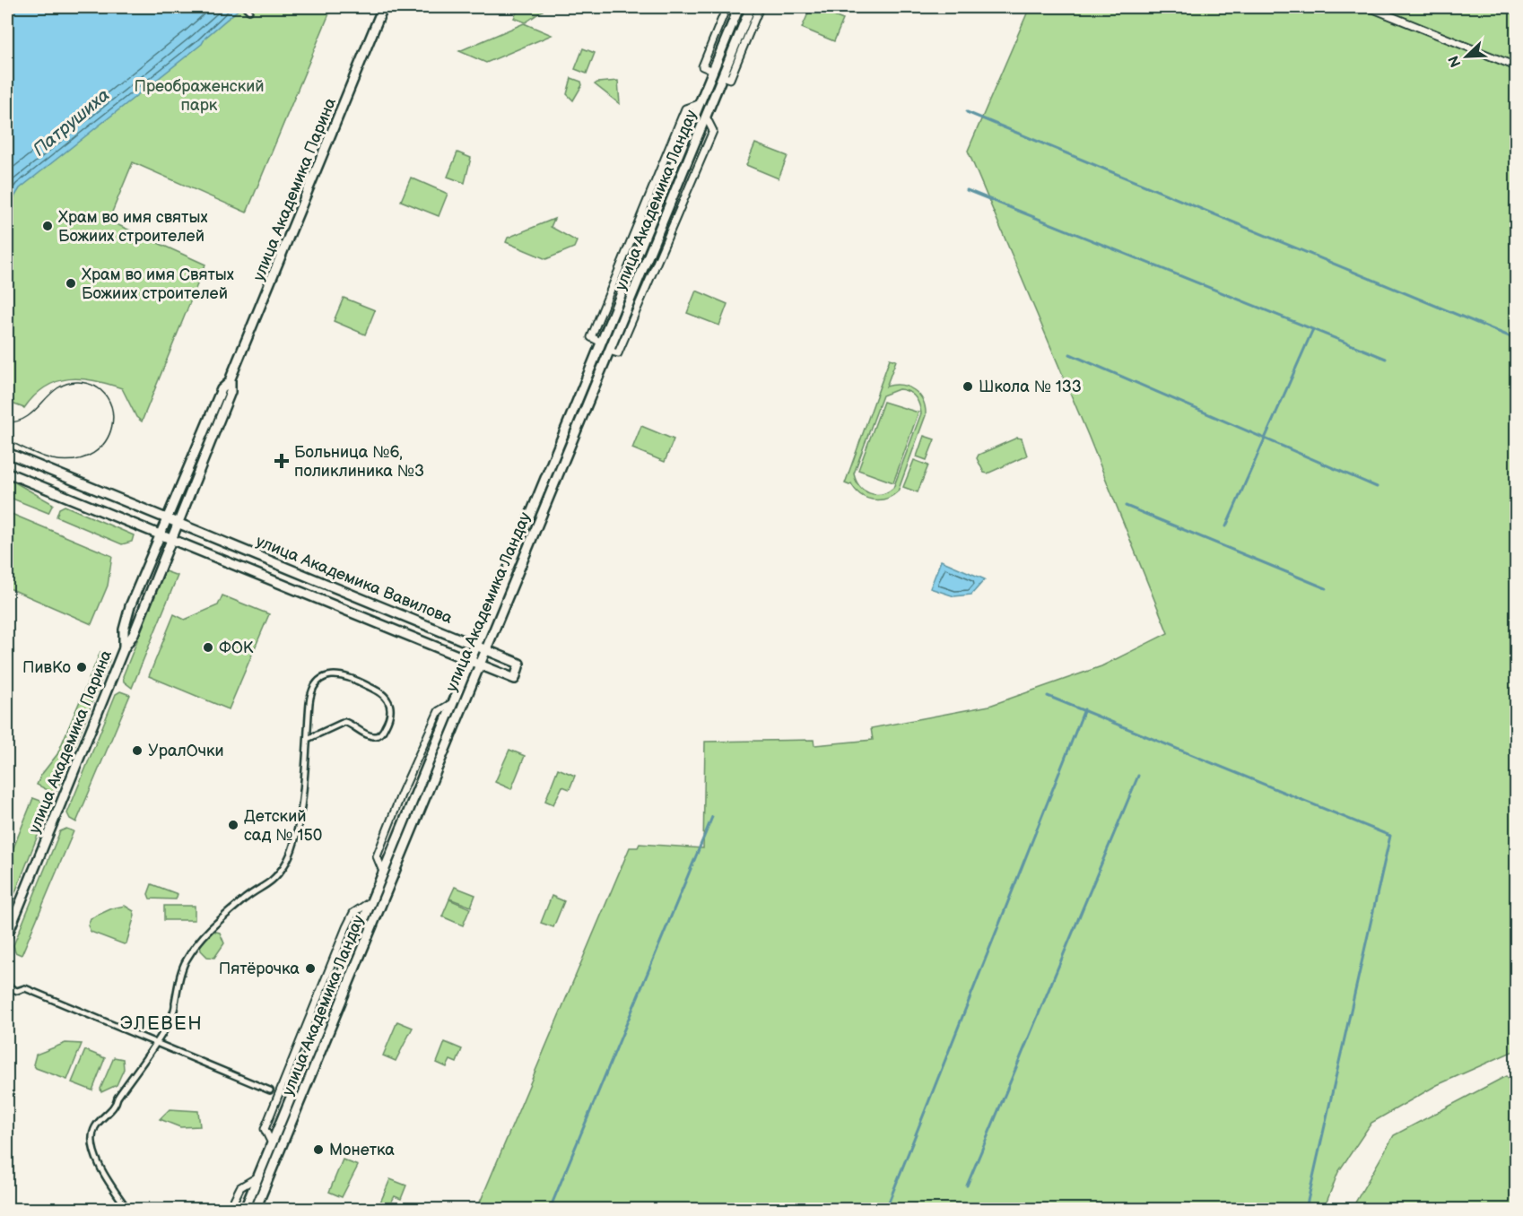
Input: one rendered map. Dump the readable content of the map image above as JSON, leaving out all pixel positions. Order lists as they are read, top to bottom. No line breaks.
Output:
{"streets":{"street":["улица Академика Парина","улица Академика Ландау","улица Академика Вавилова"]},"crossings":[["улица Академика Парина","улица Академика Вавилова"],["улица Академика Ландау","улица Академика Вавилова"]],"districts":["ЭЛЕВЕН"],"water":["Патрушиха"],"parks":["Преображенский парк"],"places":{"other":["Храм во имя святых Божиих строителей","Храм во имя Святых Божиих строителей","Школа № 133","ФОК","ПивКо","УралОчки","Детский сад № 150","Пятёрочка","Монетка"],"health":["Больница №6, поликлиника №3"]},"north":"bottom left"}
